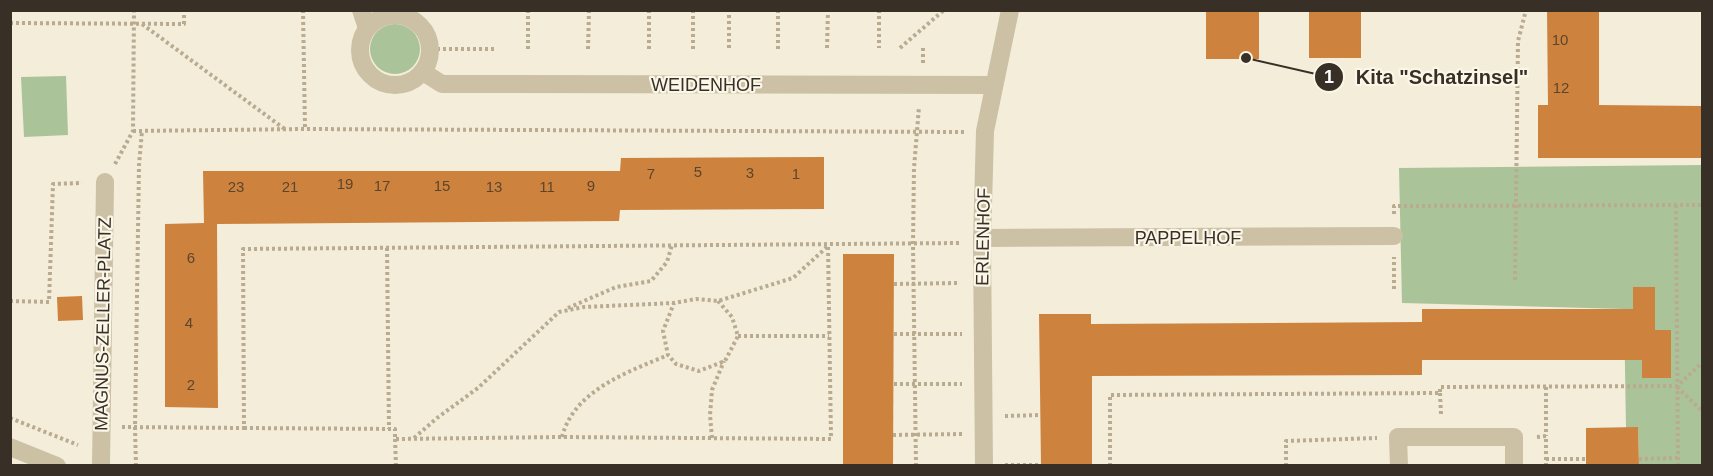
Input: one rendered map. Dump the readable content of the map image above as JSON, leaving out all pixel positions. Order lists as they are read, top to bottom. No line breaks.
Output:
{"streets":{"street":["WEIDENHOF","ERLENHOF","PAPPELHOF","MAGNUS-ZELLER-PLATZ"]},"crossings":[["WEIDENHOF","ERLENHOF"],["ERLENHOF","PAPPELHOF"]],"places":["Kita \"Schatzinsel\""],"house_numbers":["10","12","5","3","7","1","19","17","15","9","23","21","13","11","6","4","2"]}
